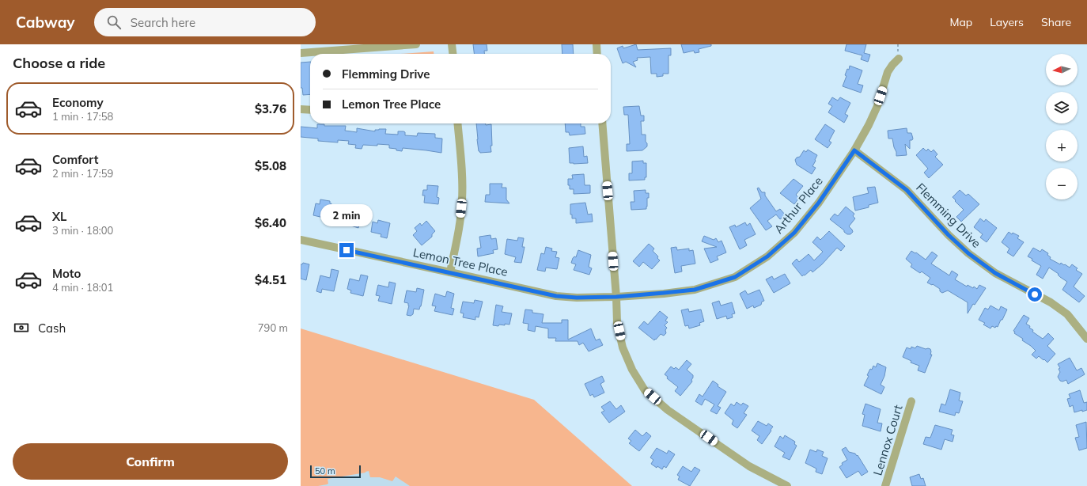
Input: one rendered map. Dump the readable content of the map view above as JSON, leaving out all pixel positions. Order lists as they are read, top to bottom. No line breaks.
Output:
{"streets":{"street":["Arthur Place","Flemming Drive","Lemon Tree Place","Lennox Court"]},"crossings":[["Arthur Place","Flemming Drive"],["Arthur Place","Lemon Tree Place"]],"scale_bar":"50 m","north":"left","page":{"header":"Cabway","search":"Search here","nav":["Map","Layers","Share"],"heading":"Choose a ride","map_buttons":["+","−"],"banner":["Flemming Drive","Lemon Tree Place"],"list":[{"name":"Economy","note":"1 min · 17:58","value":"$3.76"},{"name":"Comfort","note":"2 min · 17:59","value":"$5.08"},{"name":"XL","note":"3 min · 18:00","value":"$6.40"},{"name":"Moto","note":"4 min · 18:01","value":"$4.51"}],"bubble":"2 min","pay":["Cash","790 m"],"buttons":"Confirm","scale":"50 m"}}
